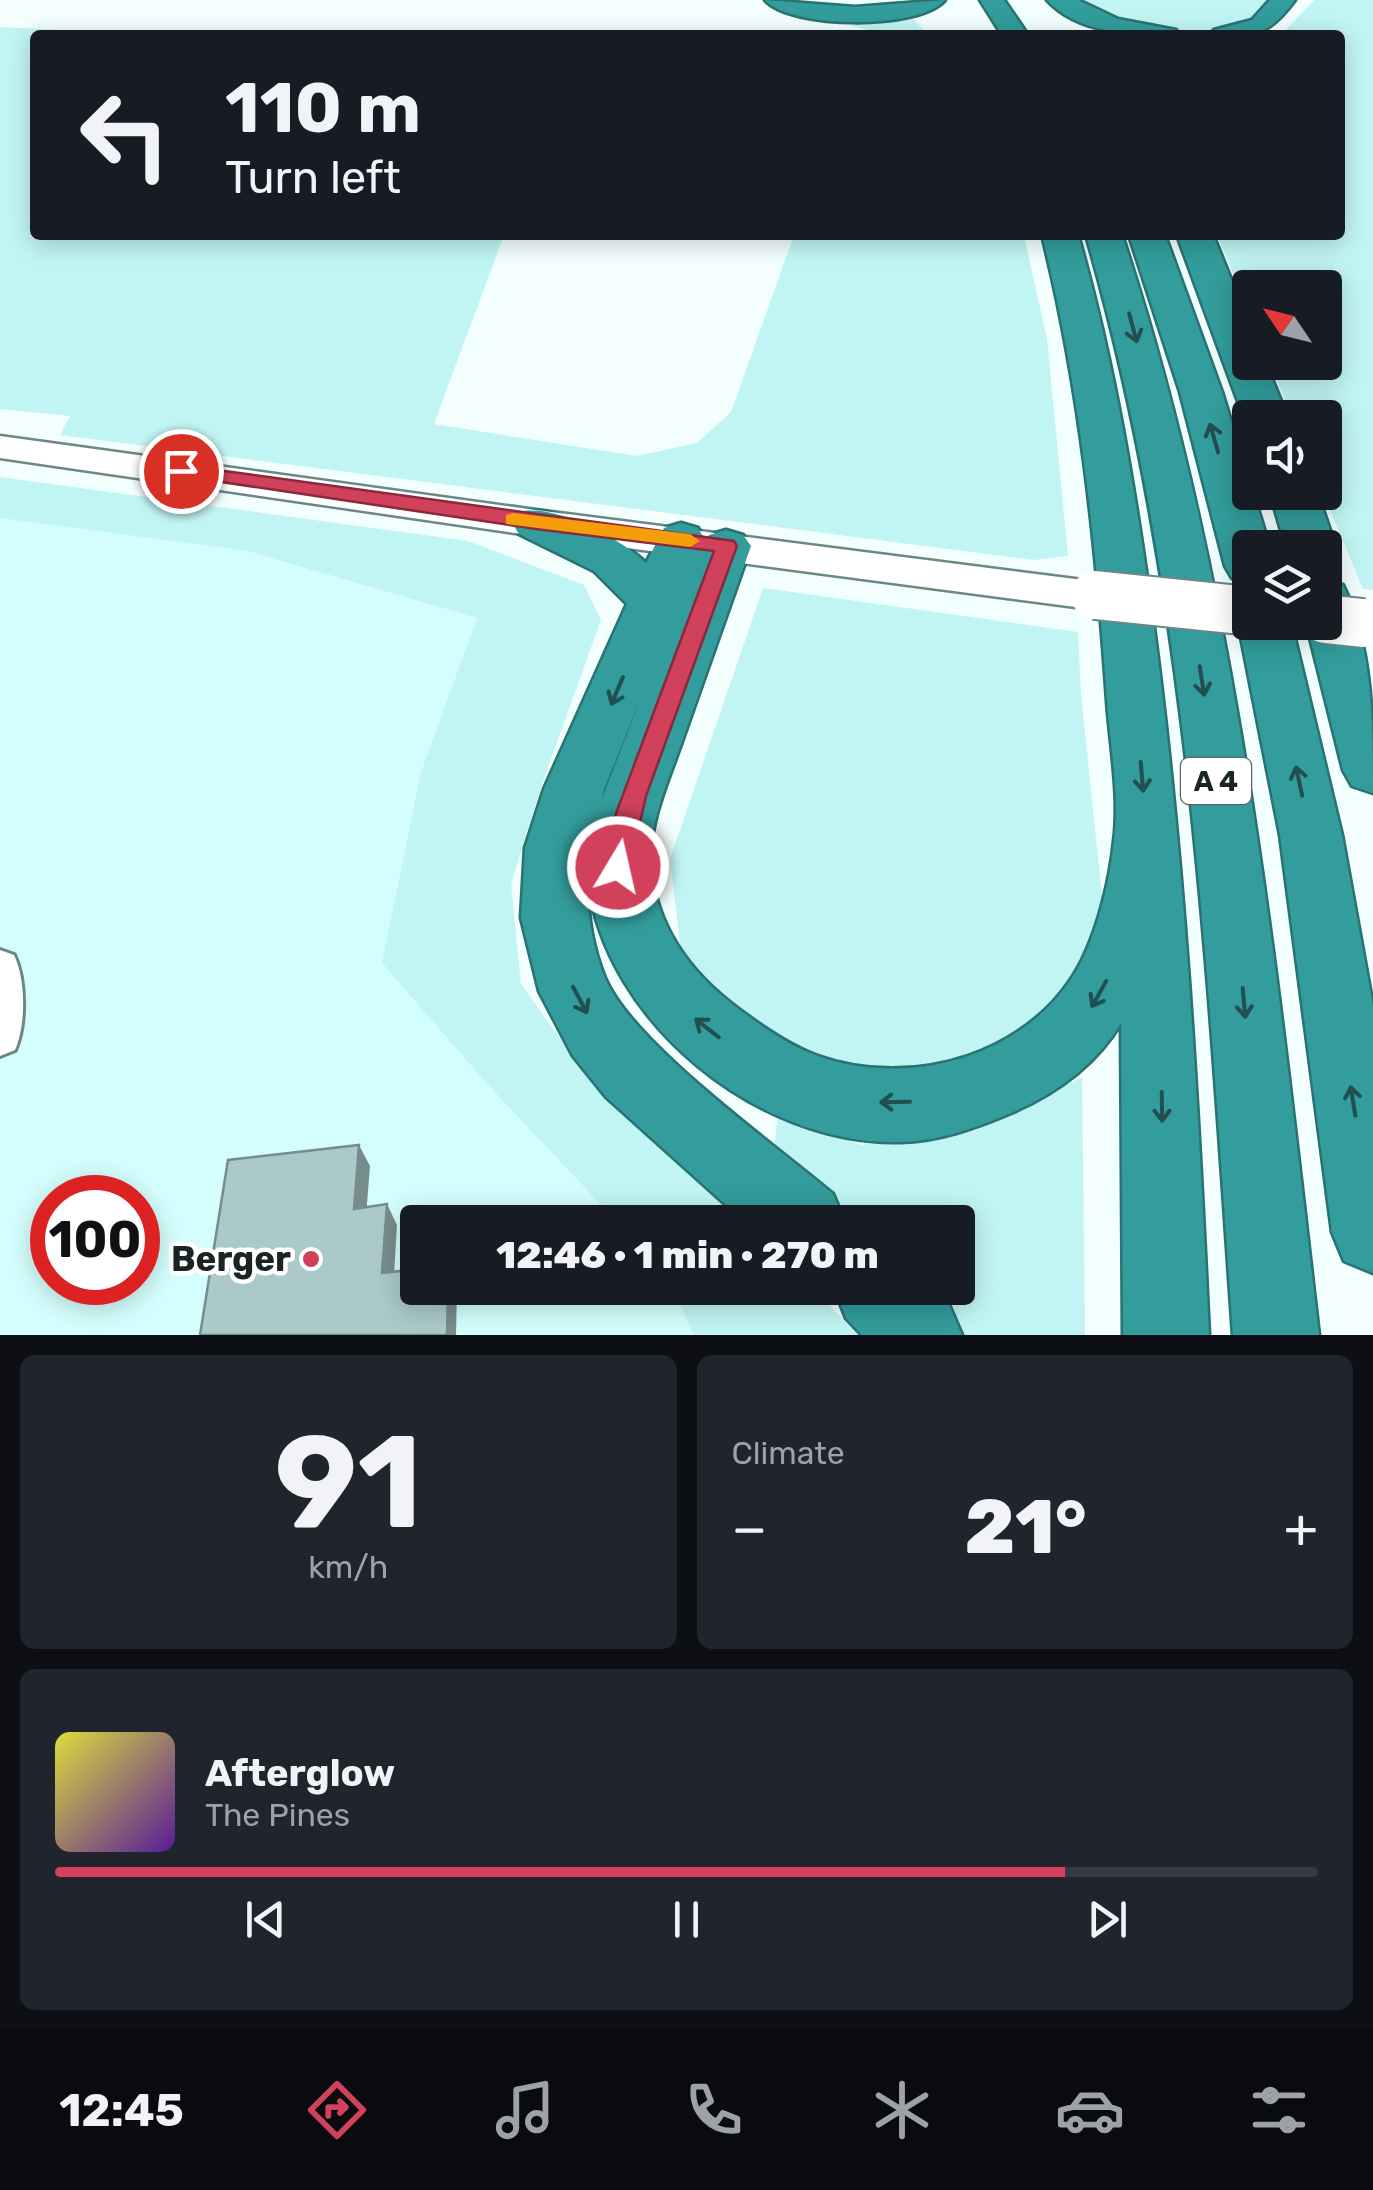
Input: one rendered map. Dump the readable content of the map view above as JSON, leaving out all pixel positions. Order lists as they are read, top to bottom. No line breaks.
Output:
{"streets":{"highway":["A 4"]},"places":["Berger"],"north":"top left","page":{"turn":["110 m","Turn left"],"limit":"100","trip":"12:46 · 1 min · 270 m","tile":[["91","km/h"],"Climate"],"heat":["−","21°","+"],"song":["Afterglow","The Pines"],"tabs":"12:45"}}
